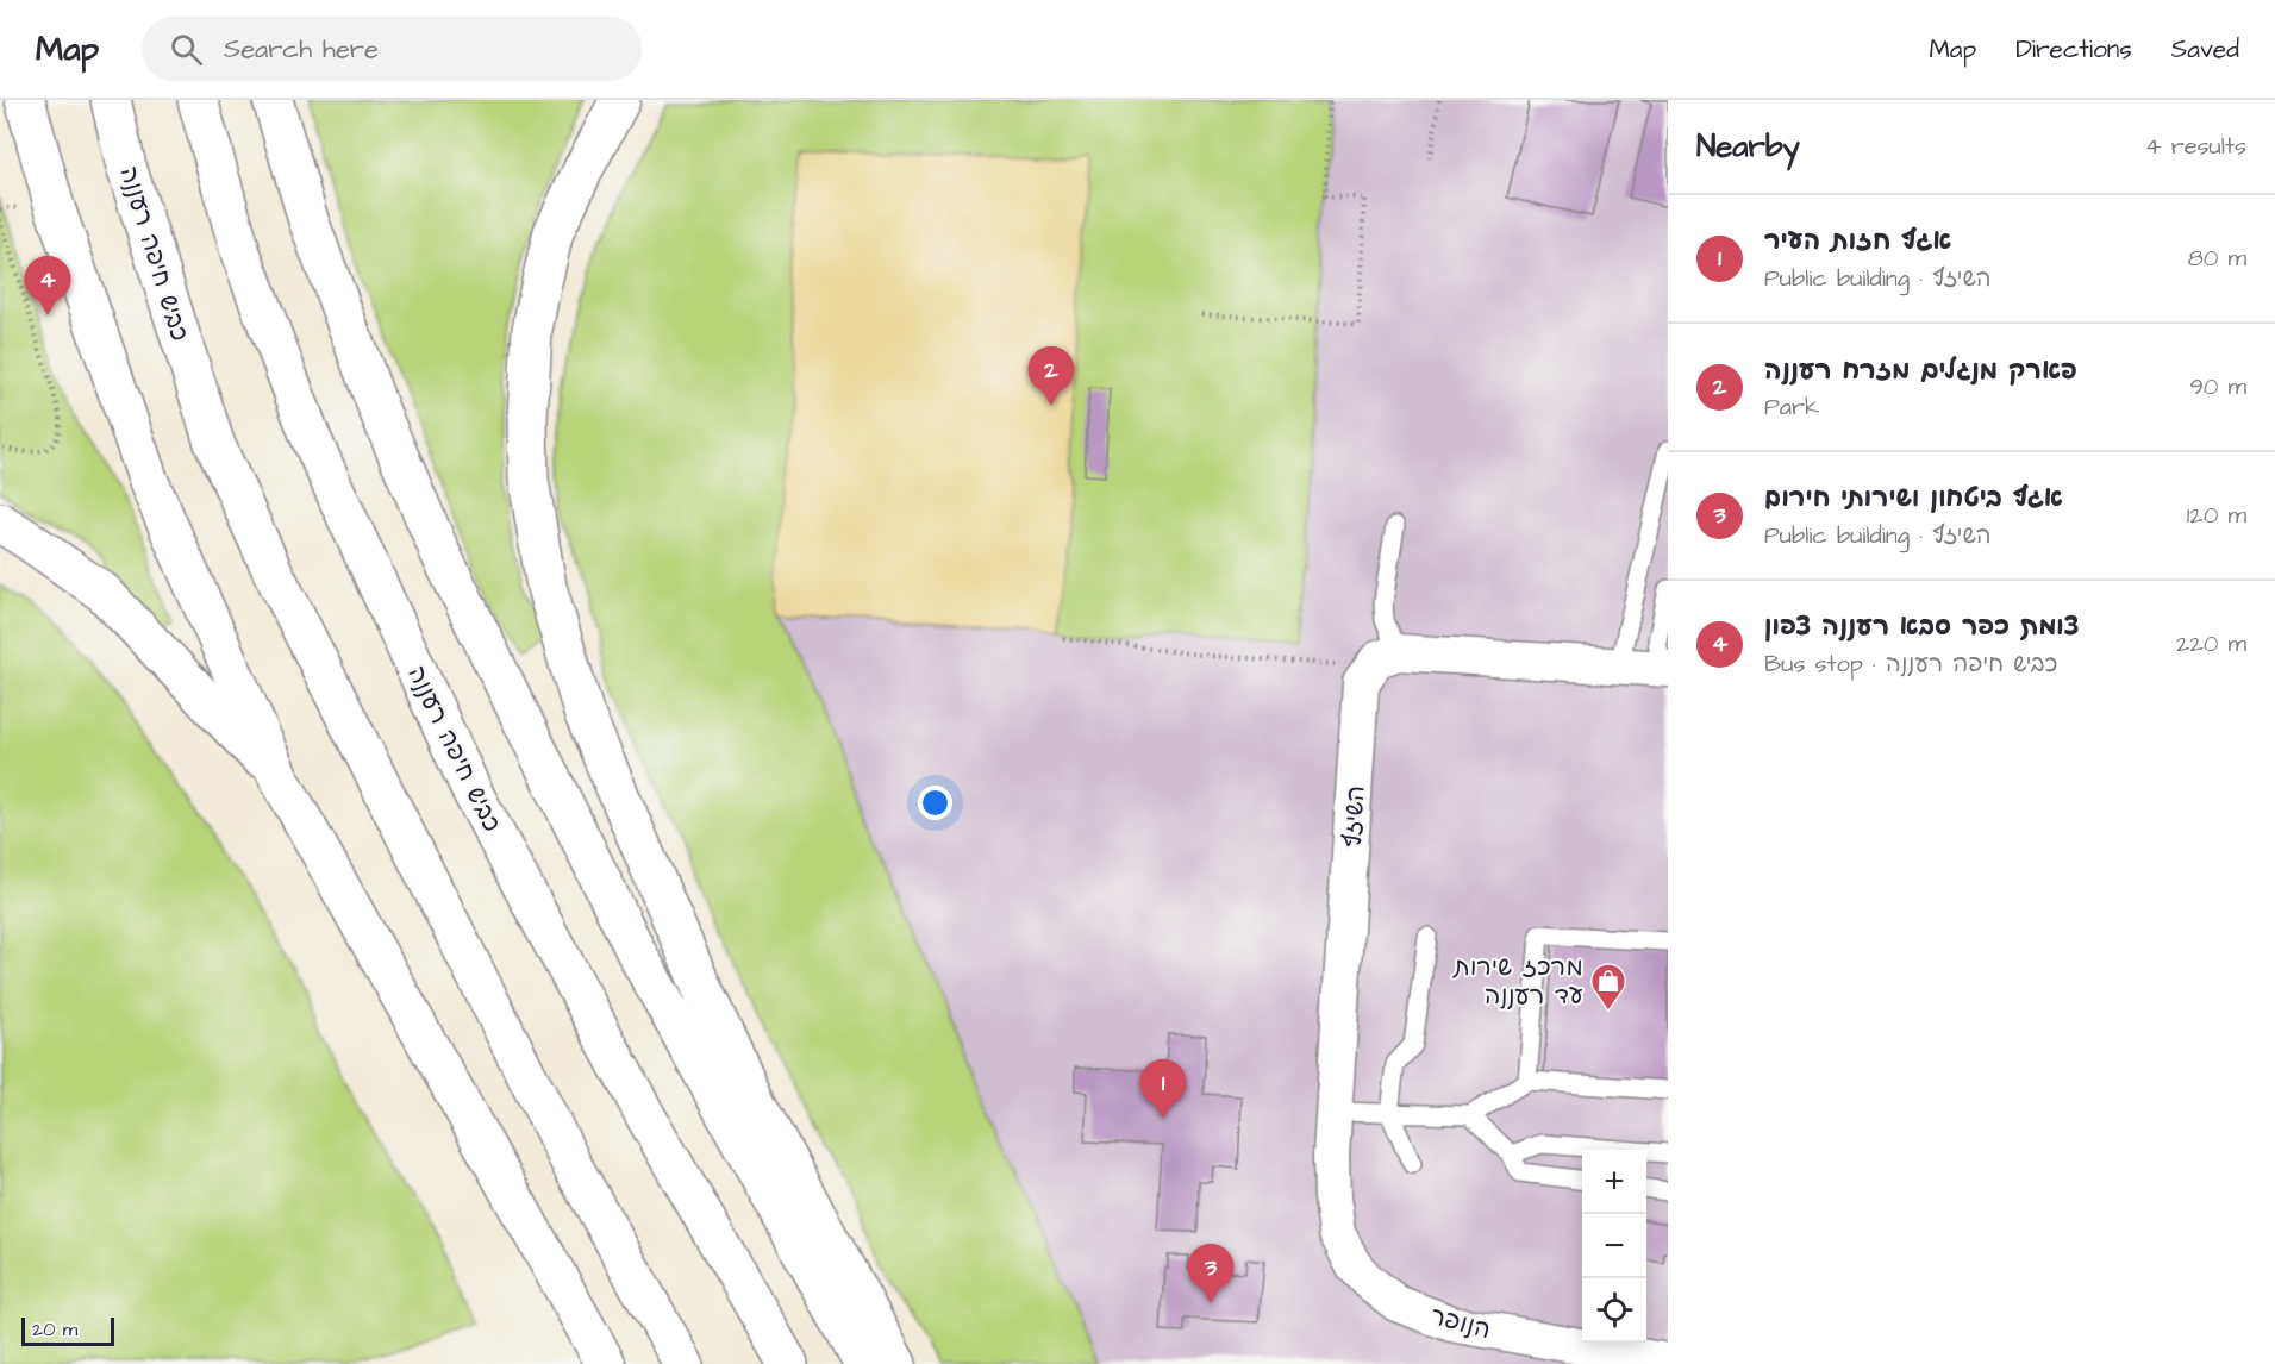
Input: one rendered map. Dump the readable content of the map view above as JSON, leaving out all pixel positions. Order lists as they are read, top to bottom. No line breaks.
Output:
{"streets":{"highway":["כביש חיפה רעננה"],"street":["השיזף","הנופר"]},"crossings":[["השיזף","הנופר"]],"places":{"shop":["מרכז שירות עד רעננה"]},"scale_bar":"20 m","page":{"header":"Map","search":"Search here","nav":["Map","Directions","Saved"],"heading":["Nearby","4 results"],"list":[{"mark":"1","name":"אגף חזות העיר","note":"Public building · השיזף","value":"80 m"},{"mark":"2","name":"פארק מנגלים מזרח רעננה","note":"Park","value":"90 m"},{"mark":"3","name":"אגף ביטחון ושירותי חירום","note":"Public building · השיזף","value":"120 m"},{"mark":"4","name":"צומת כפר סבא רעננה צפון","note":"Bus stop · כביש חיפה רעננה","value":"220 m"}],"pins":["4","2","1","3"],"map_buttons":["+","−"],"scale":"20 m"}}
